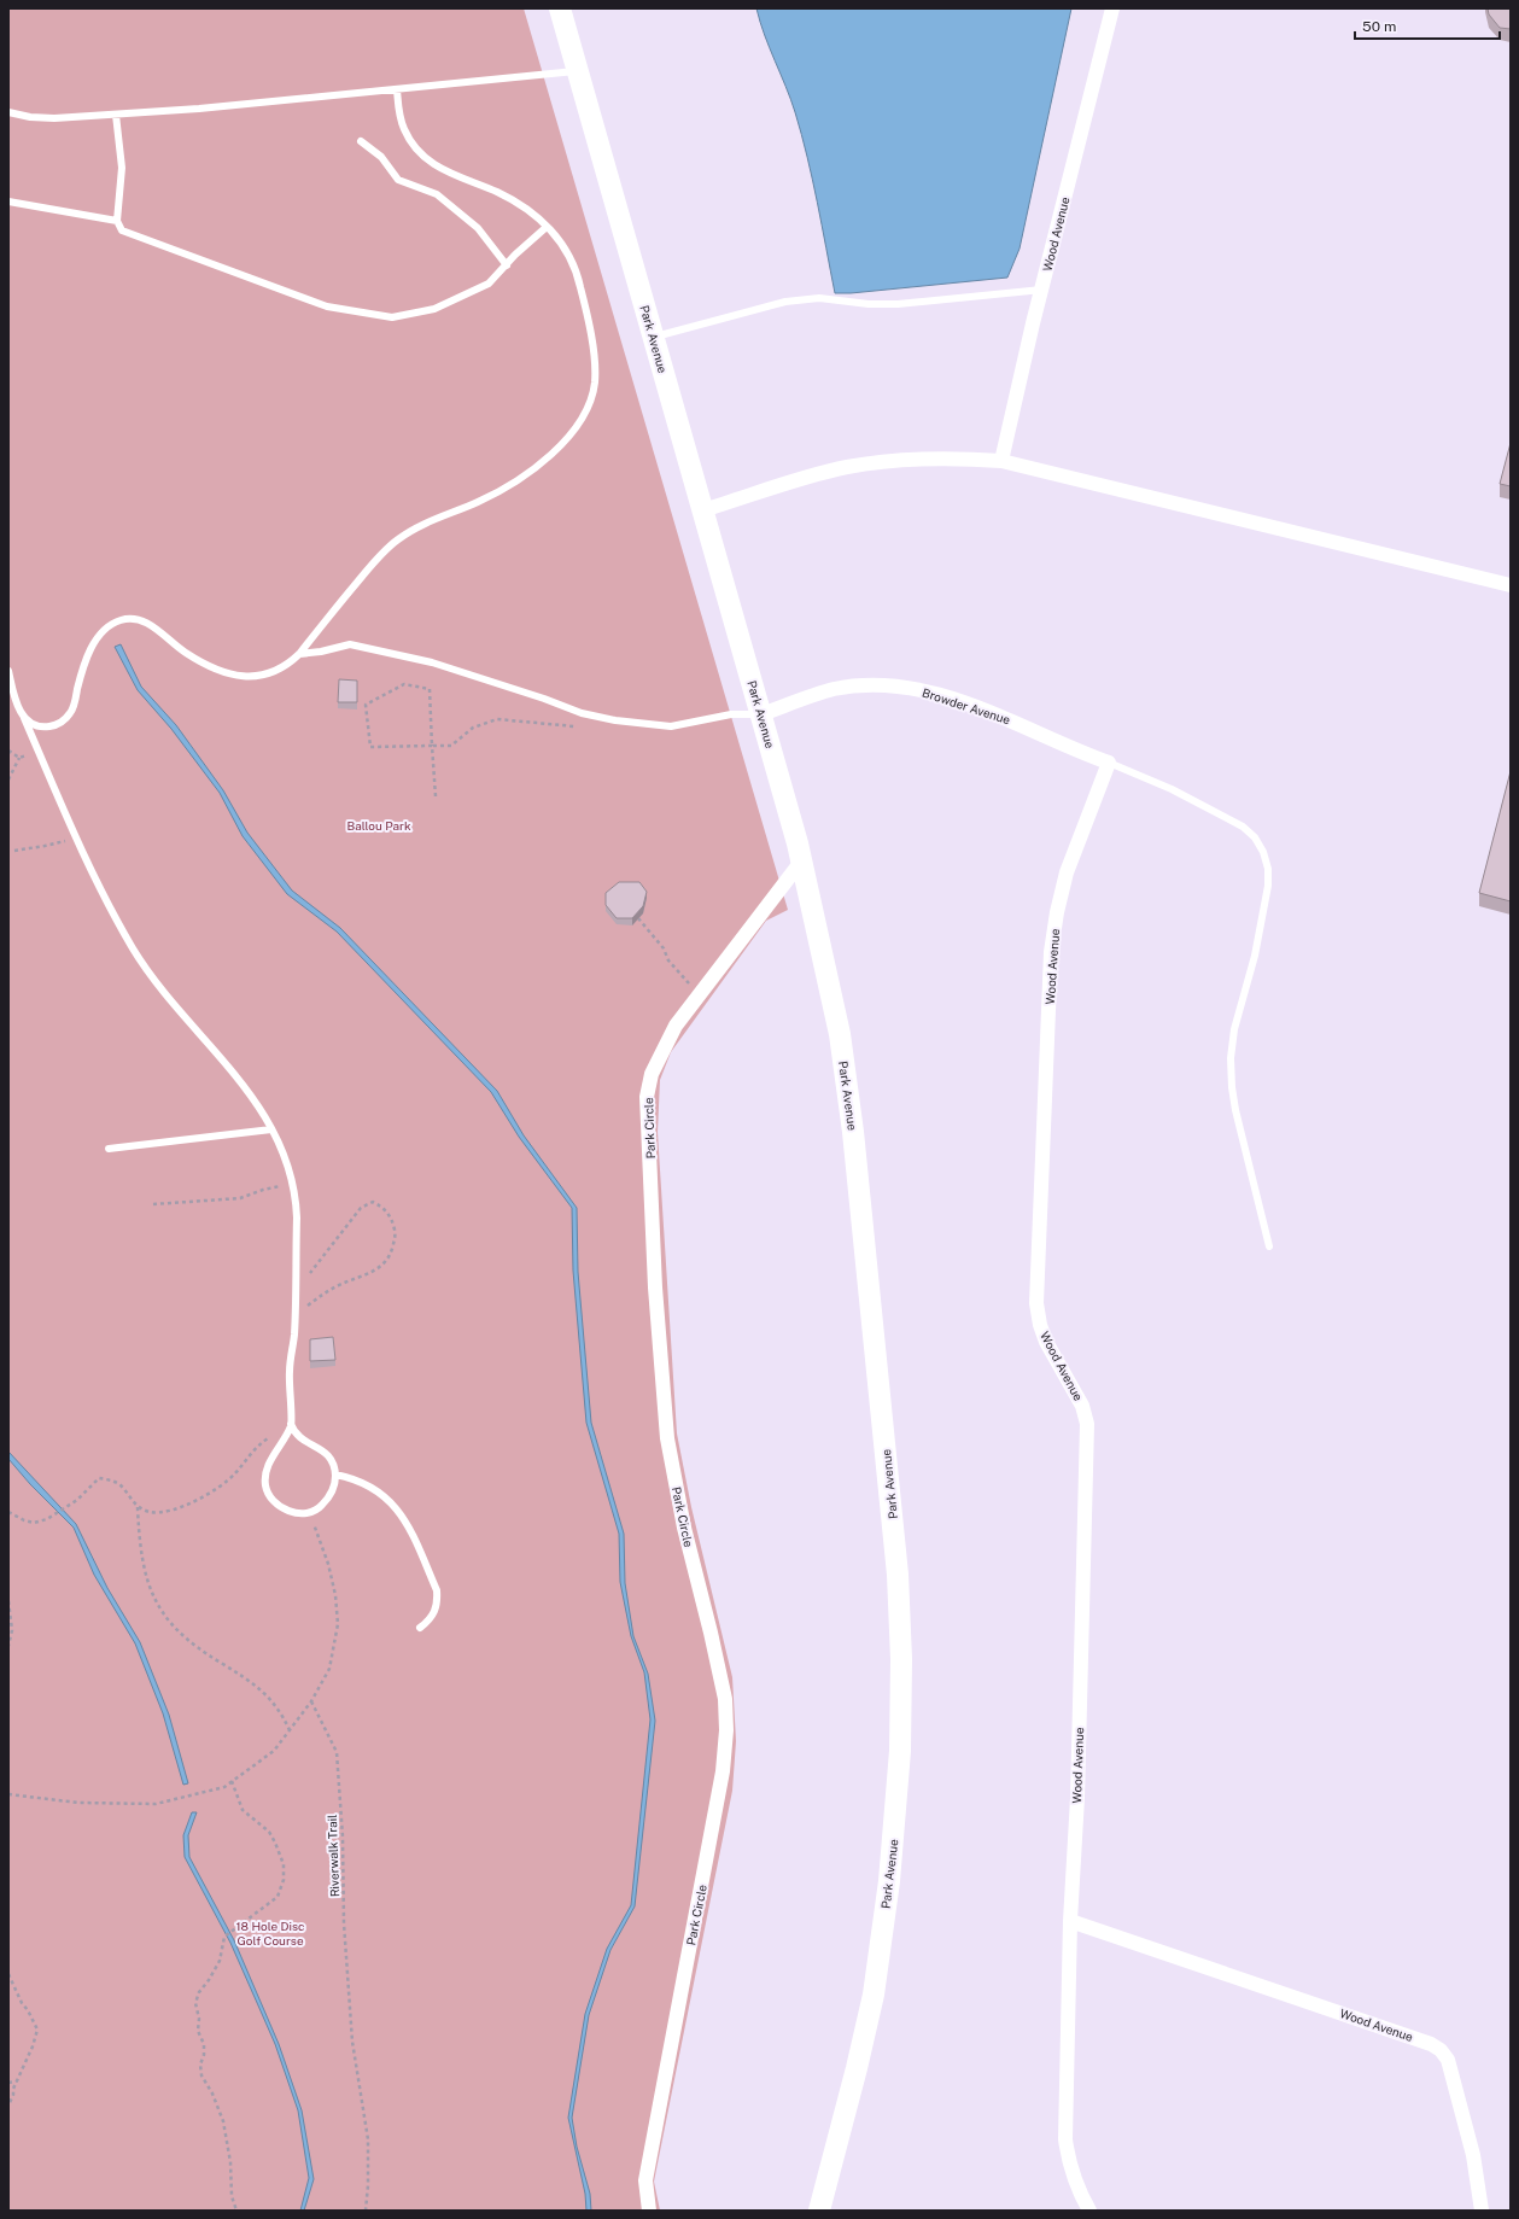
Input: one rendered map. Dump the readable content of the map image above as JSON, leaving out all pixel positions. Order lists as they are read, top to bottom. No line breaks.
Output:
{"streets":{"main road":["Park Avenue"],"street":["Wood Avenue","Browder Avenue","Park Circle"],"path":["Riverwalk Trail"]},"crossings":[["Wood Avenue","Browder Avenue"],["Park Avenue","Browder Avenue"],["Park Avenue","Park Circle"]],"parks":["Ballou Park","18 Hole Disc Golf Course"],"scale_bar":"50 m"}
